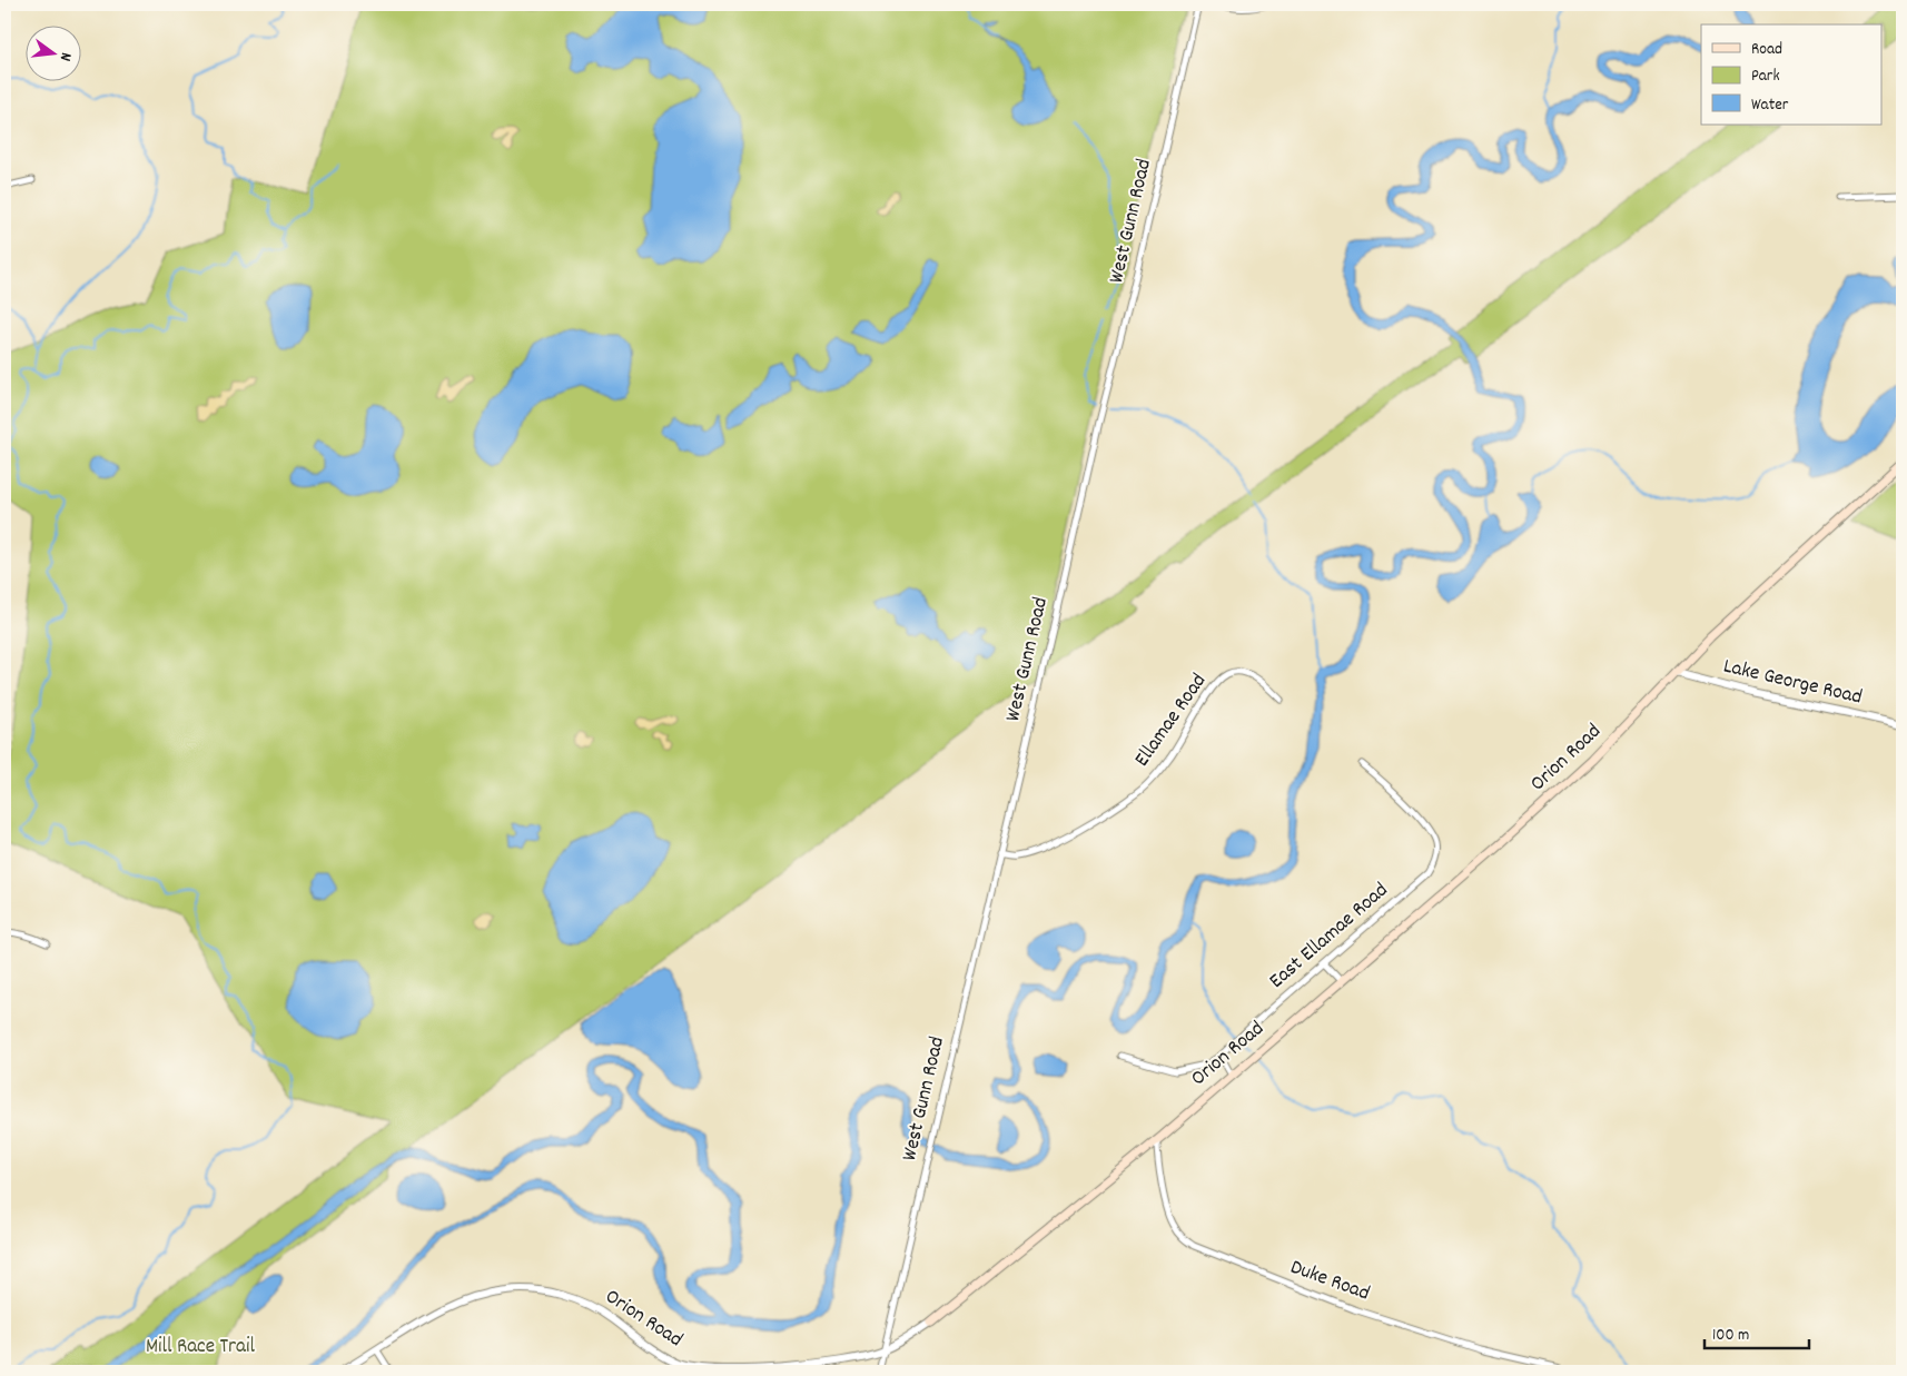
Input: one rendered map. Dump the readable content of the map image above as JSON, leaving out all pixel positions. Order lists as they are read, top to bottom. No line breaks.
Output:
{"streets":{"main road":["Orion Road"],"street":["West Gunn Road","Lake George Road","Ellamae Road","East Ellamae Road","Duke Road"]},"crossings":[["West Gunn Road","Ellamae Road"],["West Gunn Road","Orion Road"],["Lake George Road","Orion Road"],["Orion Road","Duke Road"]],"parks":["Mill Race Trail"],"legend":["Road","Park","Water"],"scale_bar":"100 m","north":"right"}
